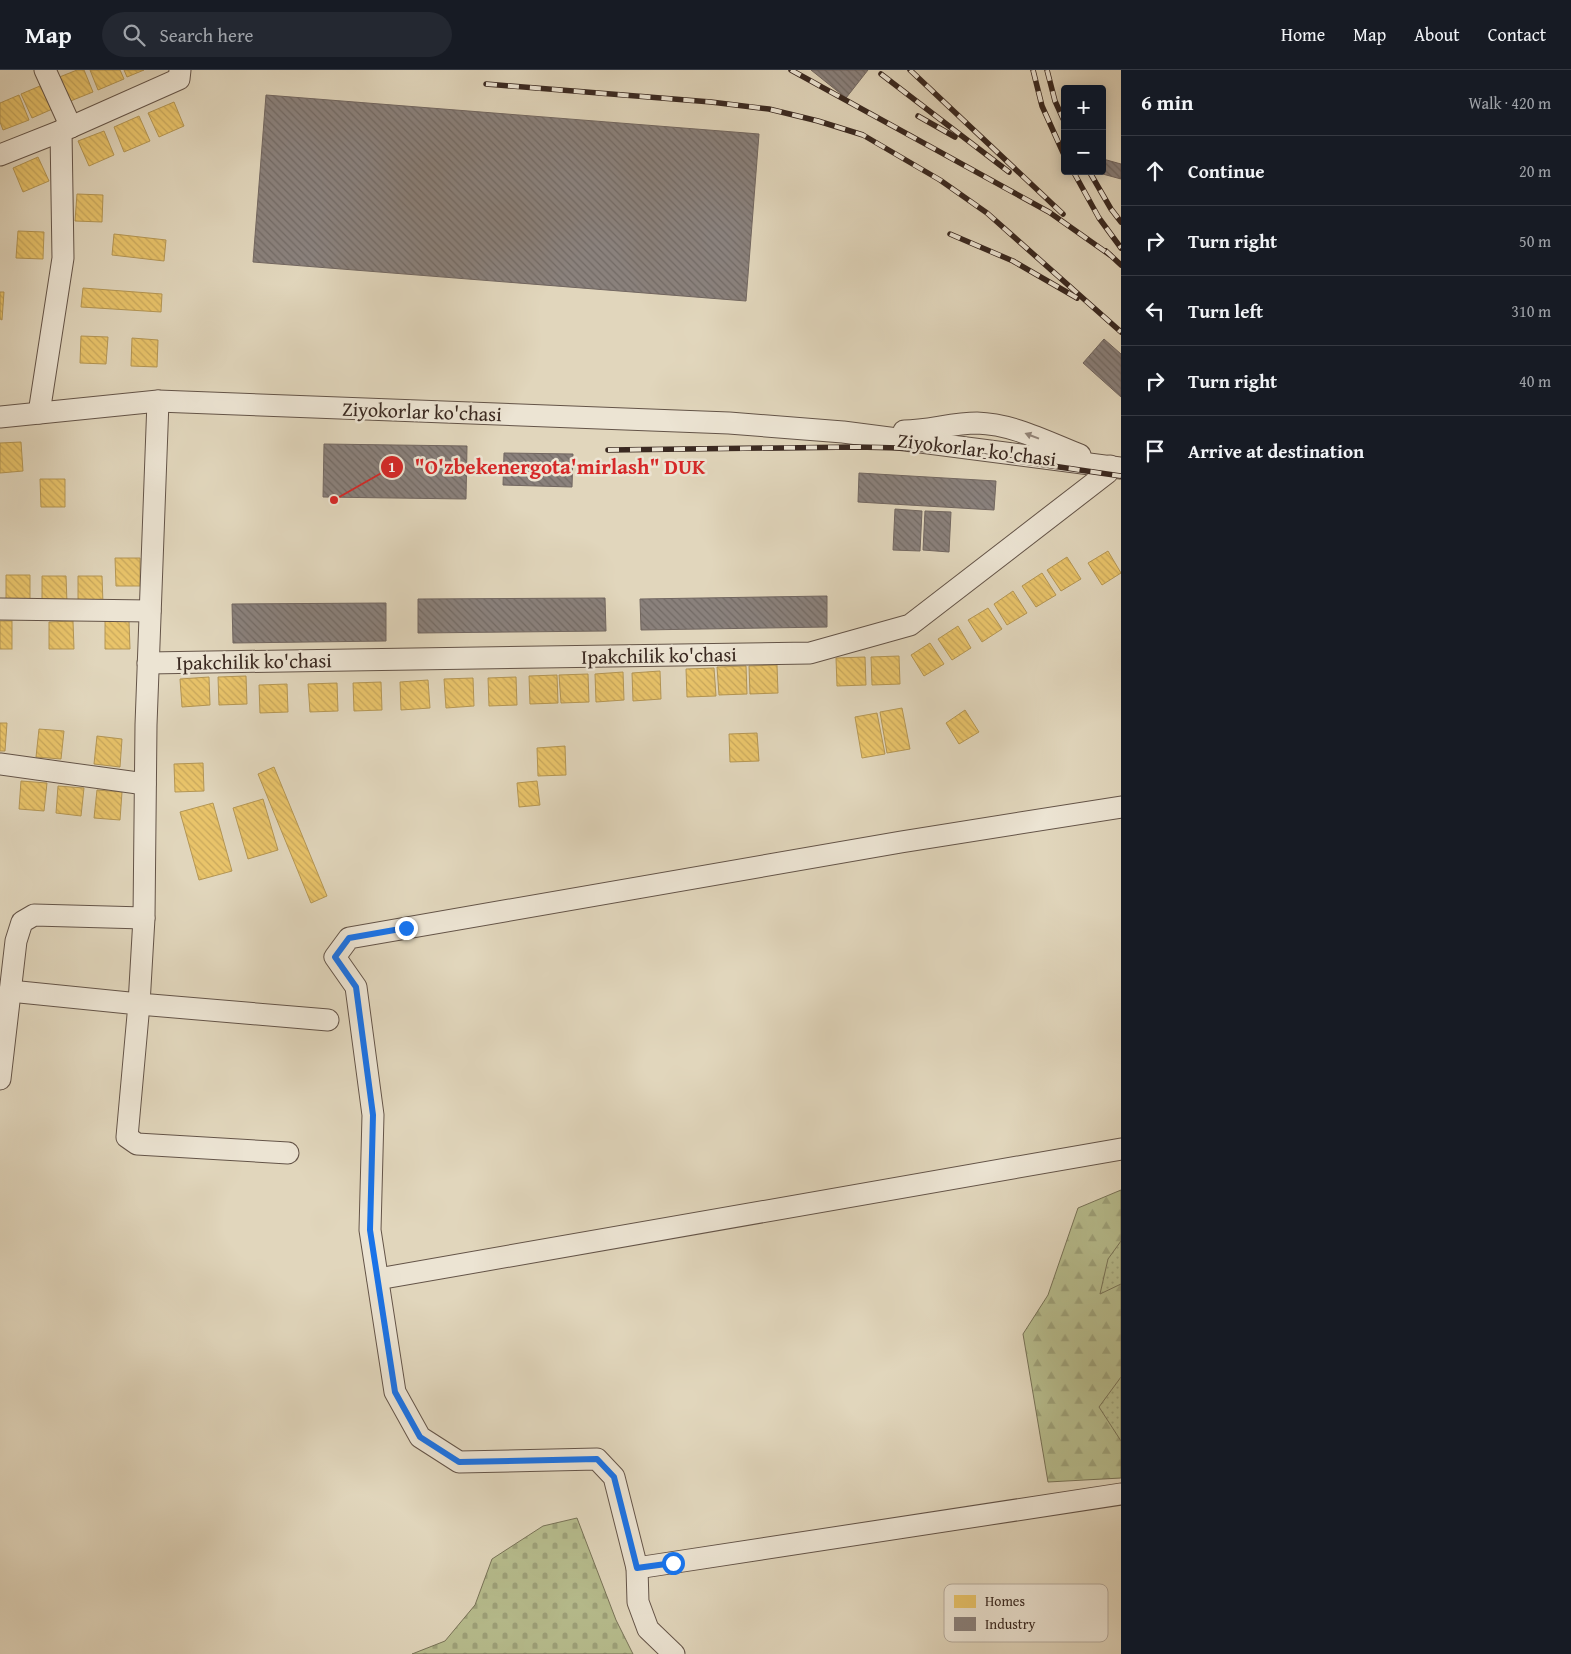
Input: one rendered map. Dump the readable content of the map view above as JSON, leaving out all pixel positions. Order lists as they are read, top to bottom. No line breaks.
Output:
{"streets":{"street":["Ziyokorlar ko'chasi","Ipakchilik ko'chasi"]},"crossings":[["Ziyokorlar ko'chasi","Ipakchilik ko'chasi"]],"places":["\"O'zbekenergota'mirlash\" DUK"],"legend":["Homes","Industry"],"page":{"header":"Map","search":"Search here","nav":["Home","Map","About","Contact"],"heading":["6 min","Walk · 420 m"],"map_buttons":["+","−"],"list":[["Continue","20 m"],["Turn right","50 m"],["Turn left","310 m"],["Turn right","40 m"],"Arrive at destination"]}}
